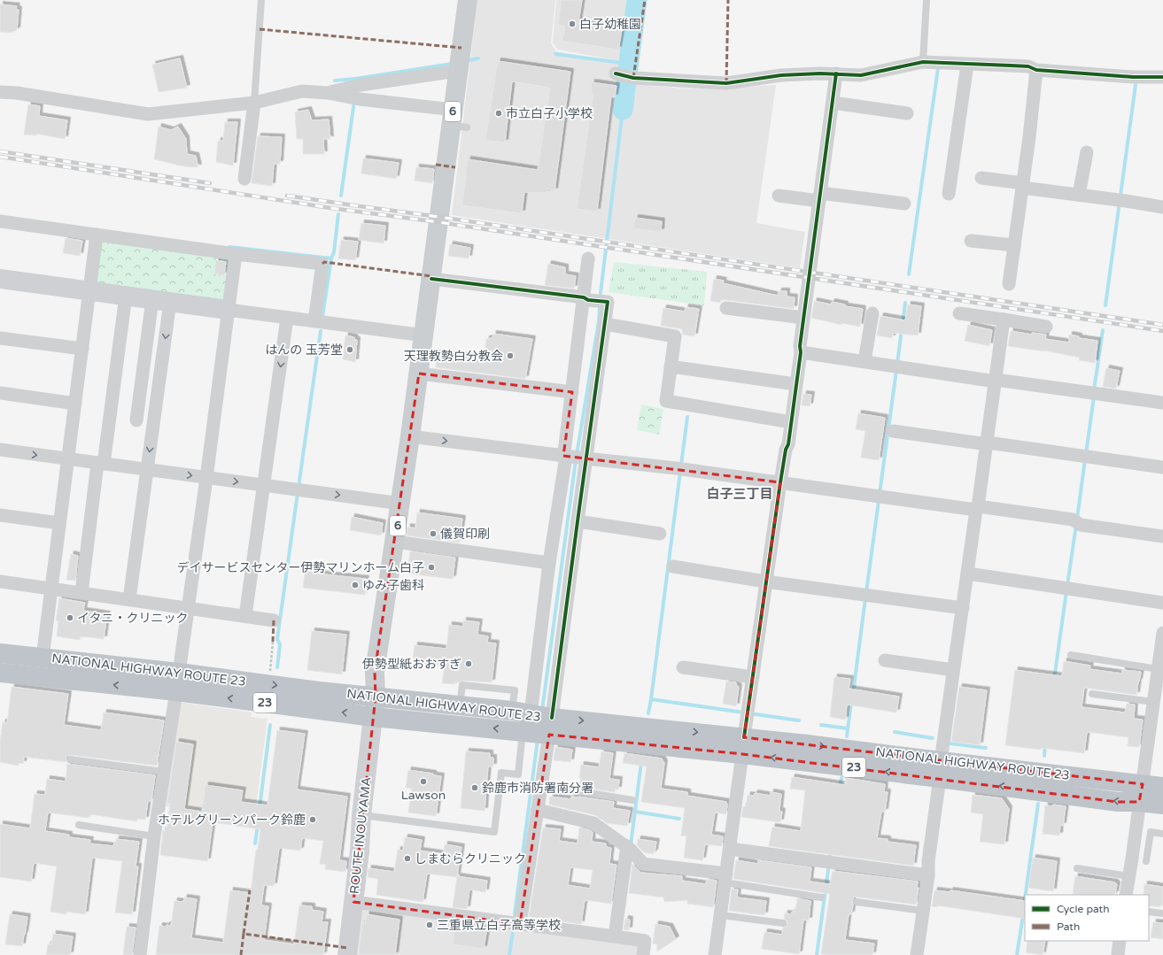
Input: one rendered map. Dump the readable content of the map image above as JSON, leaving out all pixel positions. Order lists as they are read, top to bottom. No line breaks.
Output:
{"streets":{"highway":["NATIONAL HIGHWAY ROUTE 23","23"],"main road":["6","ROUTE INOUYAMA"]},"crossings":[["6","NATIONAL HIGHWAY ROUTE 23"],["6","ROUTE INOUYAMA"],["NATIONAL HIGHWAY ROUTE 23","ROUTE INOUYAMA"]],"districts":["白子三丁目"],"places":["白子幼稚園","市立白子小学校","はんの 玉芳堂","天理教勢白分教会","儀賀印刷","デイサービスセンター伊勢マリンホーム白子","ゆみ子歯科","イタニ・クリニック","伊勢型紙おおすぎ","Lawson","鈴鹿市消防署南分署","ホテルグリーンパーク鈴鹿","しまむらクリニック","三重県立白子高等学校"],"legend":["Cycle path","Path"]}
